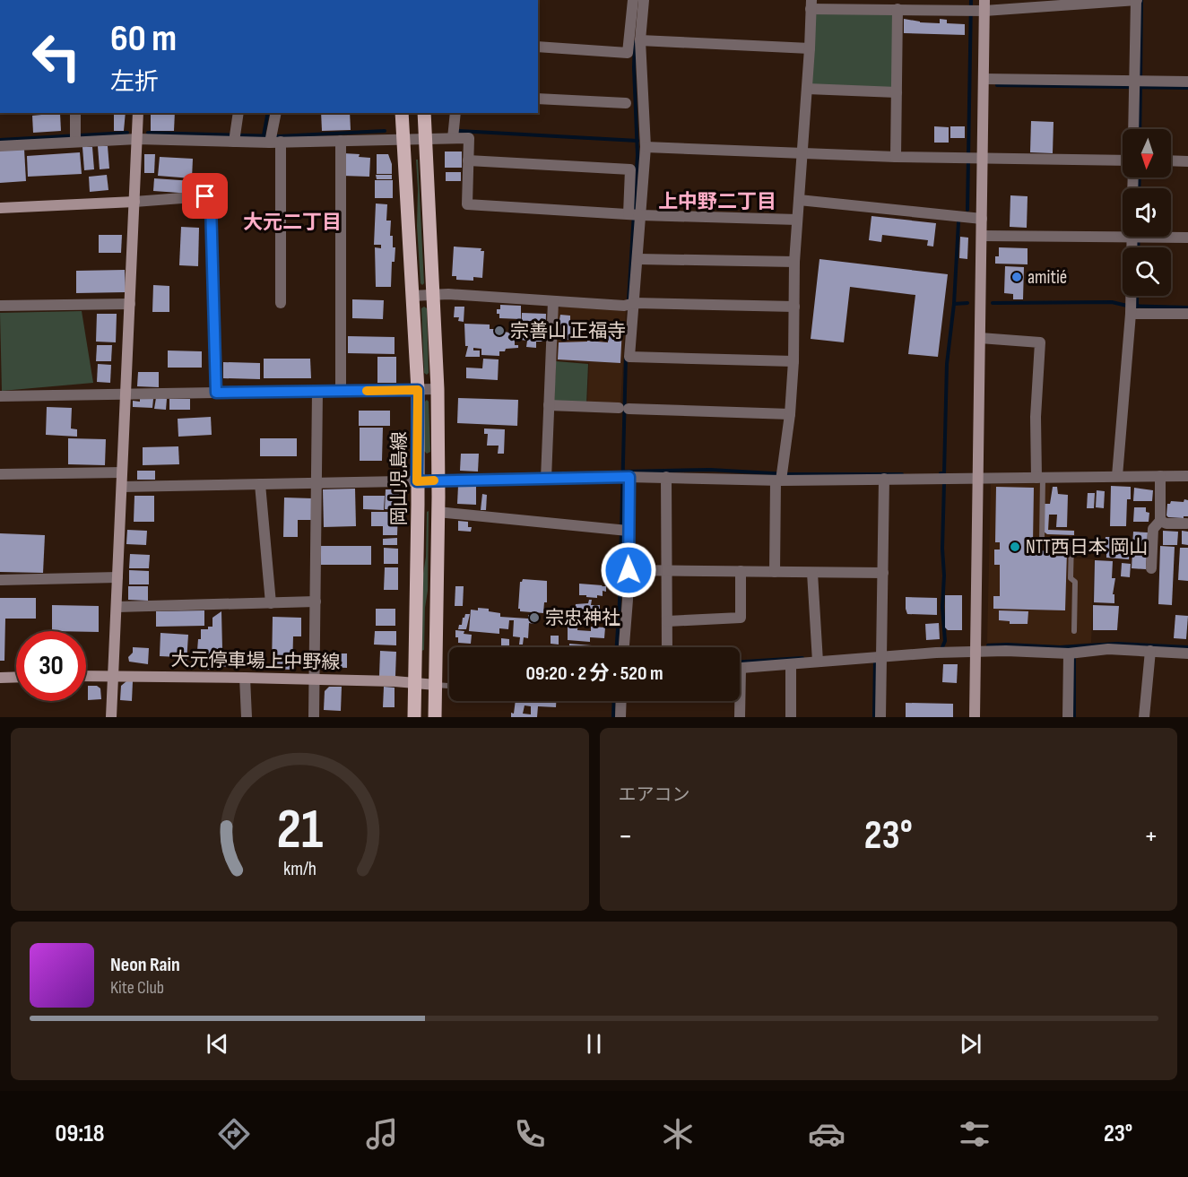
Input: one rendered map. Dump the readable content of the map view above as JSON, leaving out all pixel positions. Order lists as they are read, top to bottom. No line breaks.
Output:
{"streets":{"main road":["岡山児島線"],"street":["大元停車場上中野線"]},"crossings":[["岡山児島線","大元停車場上中野線"]],"districts":["上中野二丁目","大元二丁目"],"places":["amitié","宗善山 正福寺","NTT西日本 岡山","宗忠神社"],"north":"bottom","page":{"turn":["60 m","左折"],"limit":"30","trip":"09:20 · 2 分 · 520 m","tile":"エアコン","heat":["−","23°","+"],"song":["Neon Rain","Kite Club"],"tabs":["09:18","23°"],"gauge":["21","km/h"]}}
